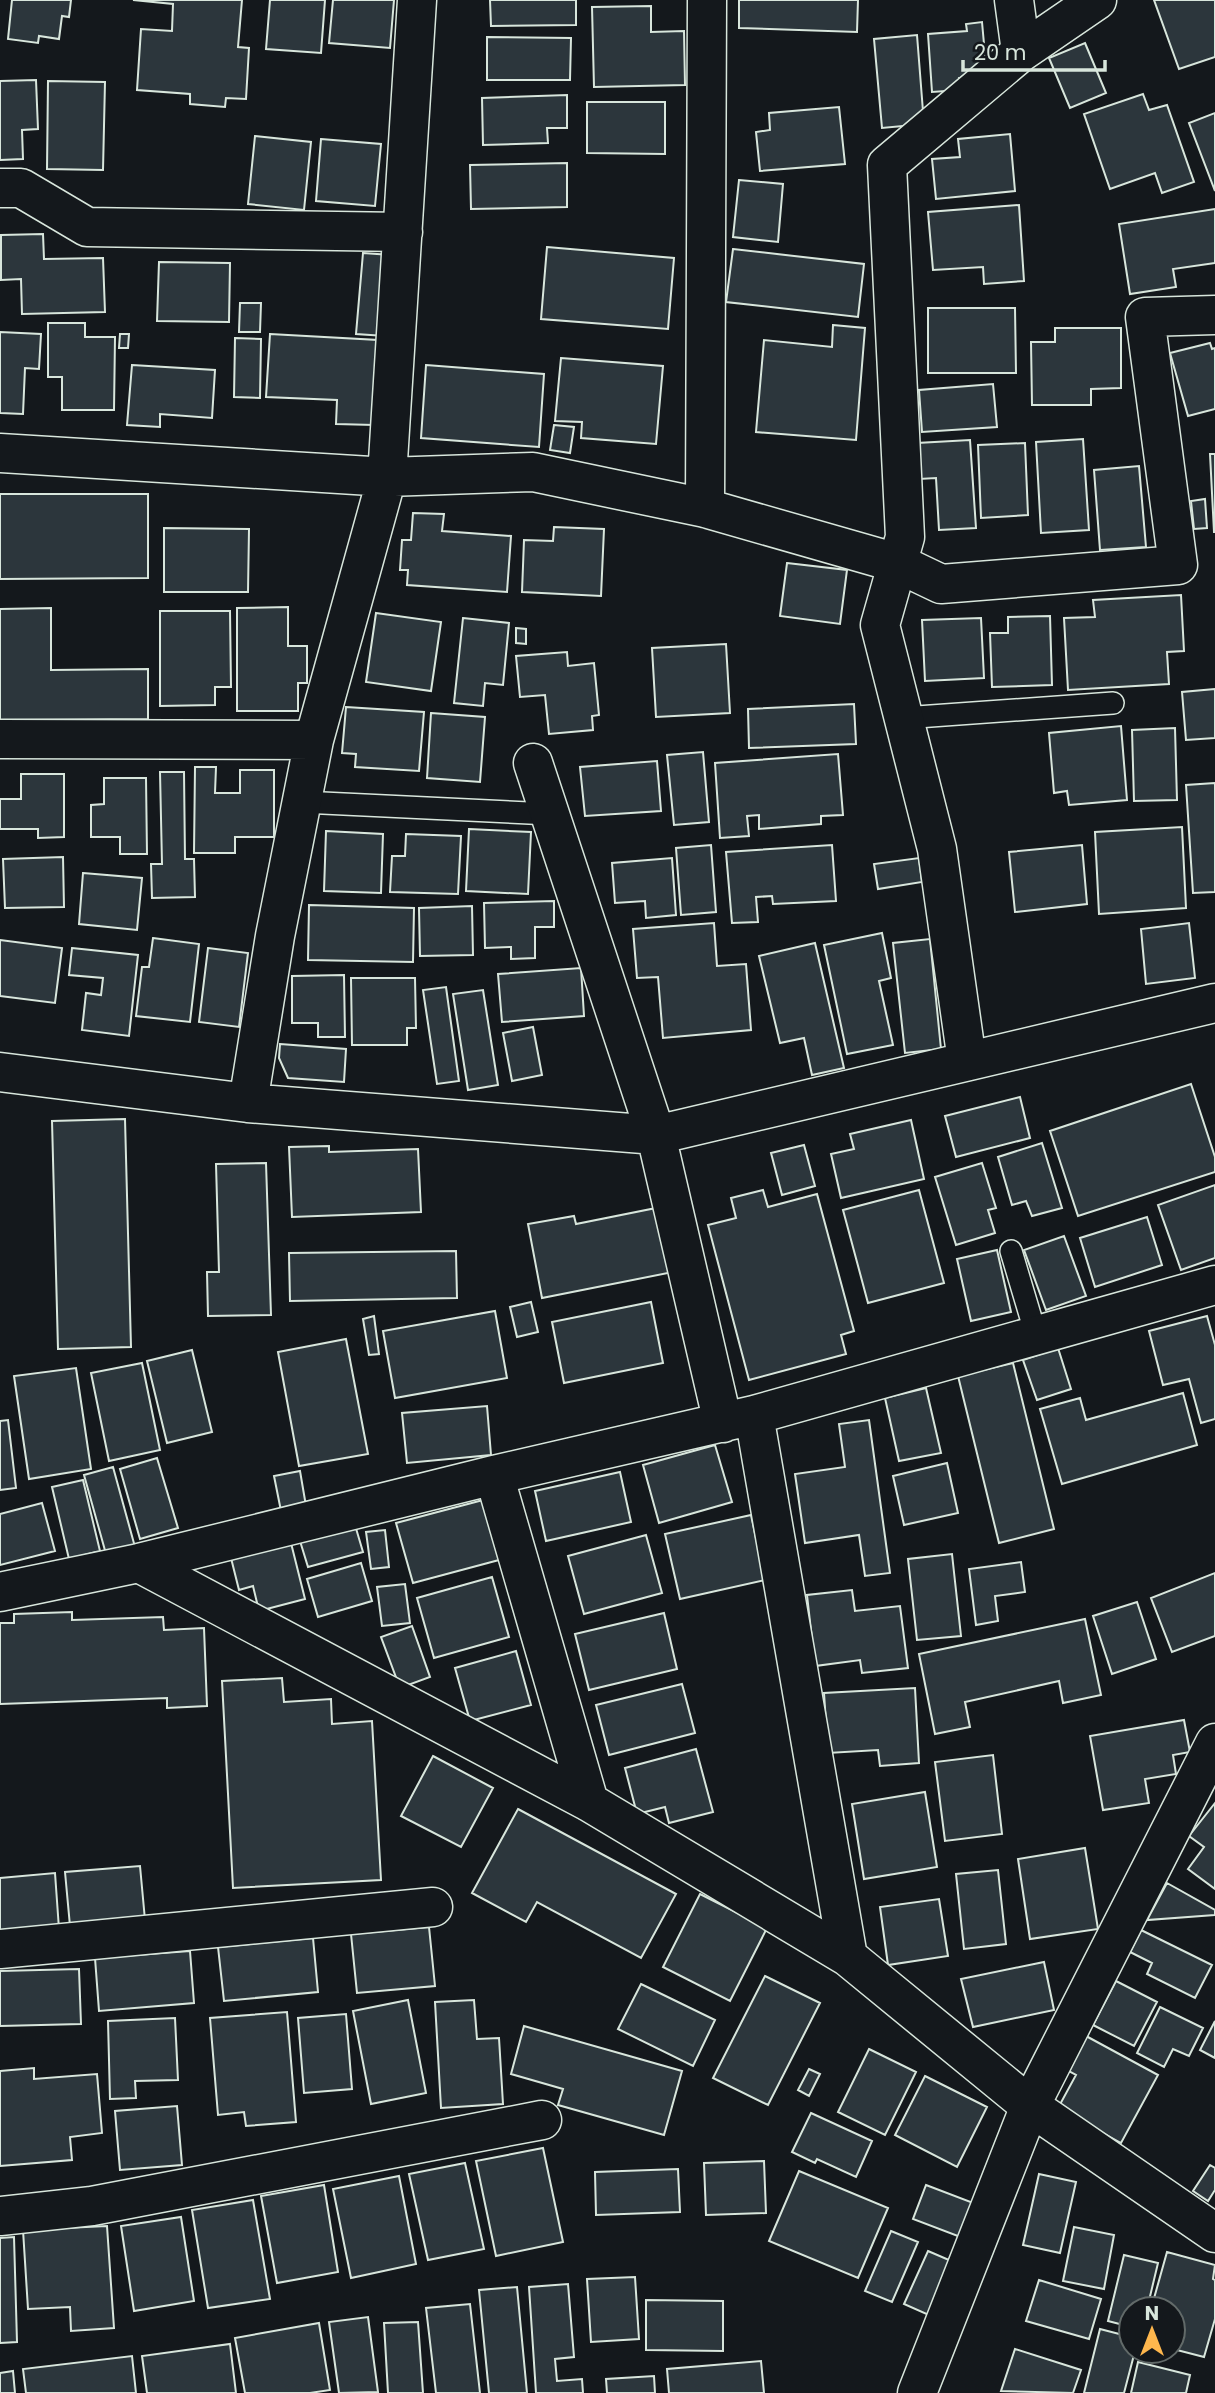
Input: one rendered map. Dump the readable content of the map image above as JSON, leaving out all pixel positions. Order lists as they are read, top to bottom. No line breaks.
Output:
{"scale_bar":"20 m","north":"top"}
